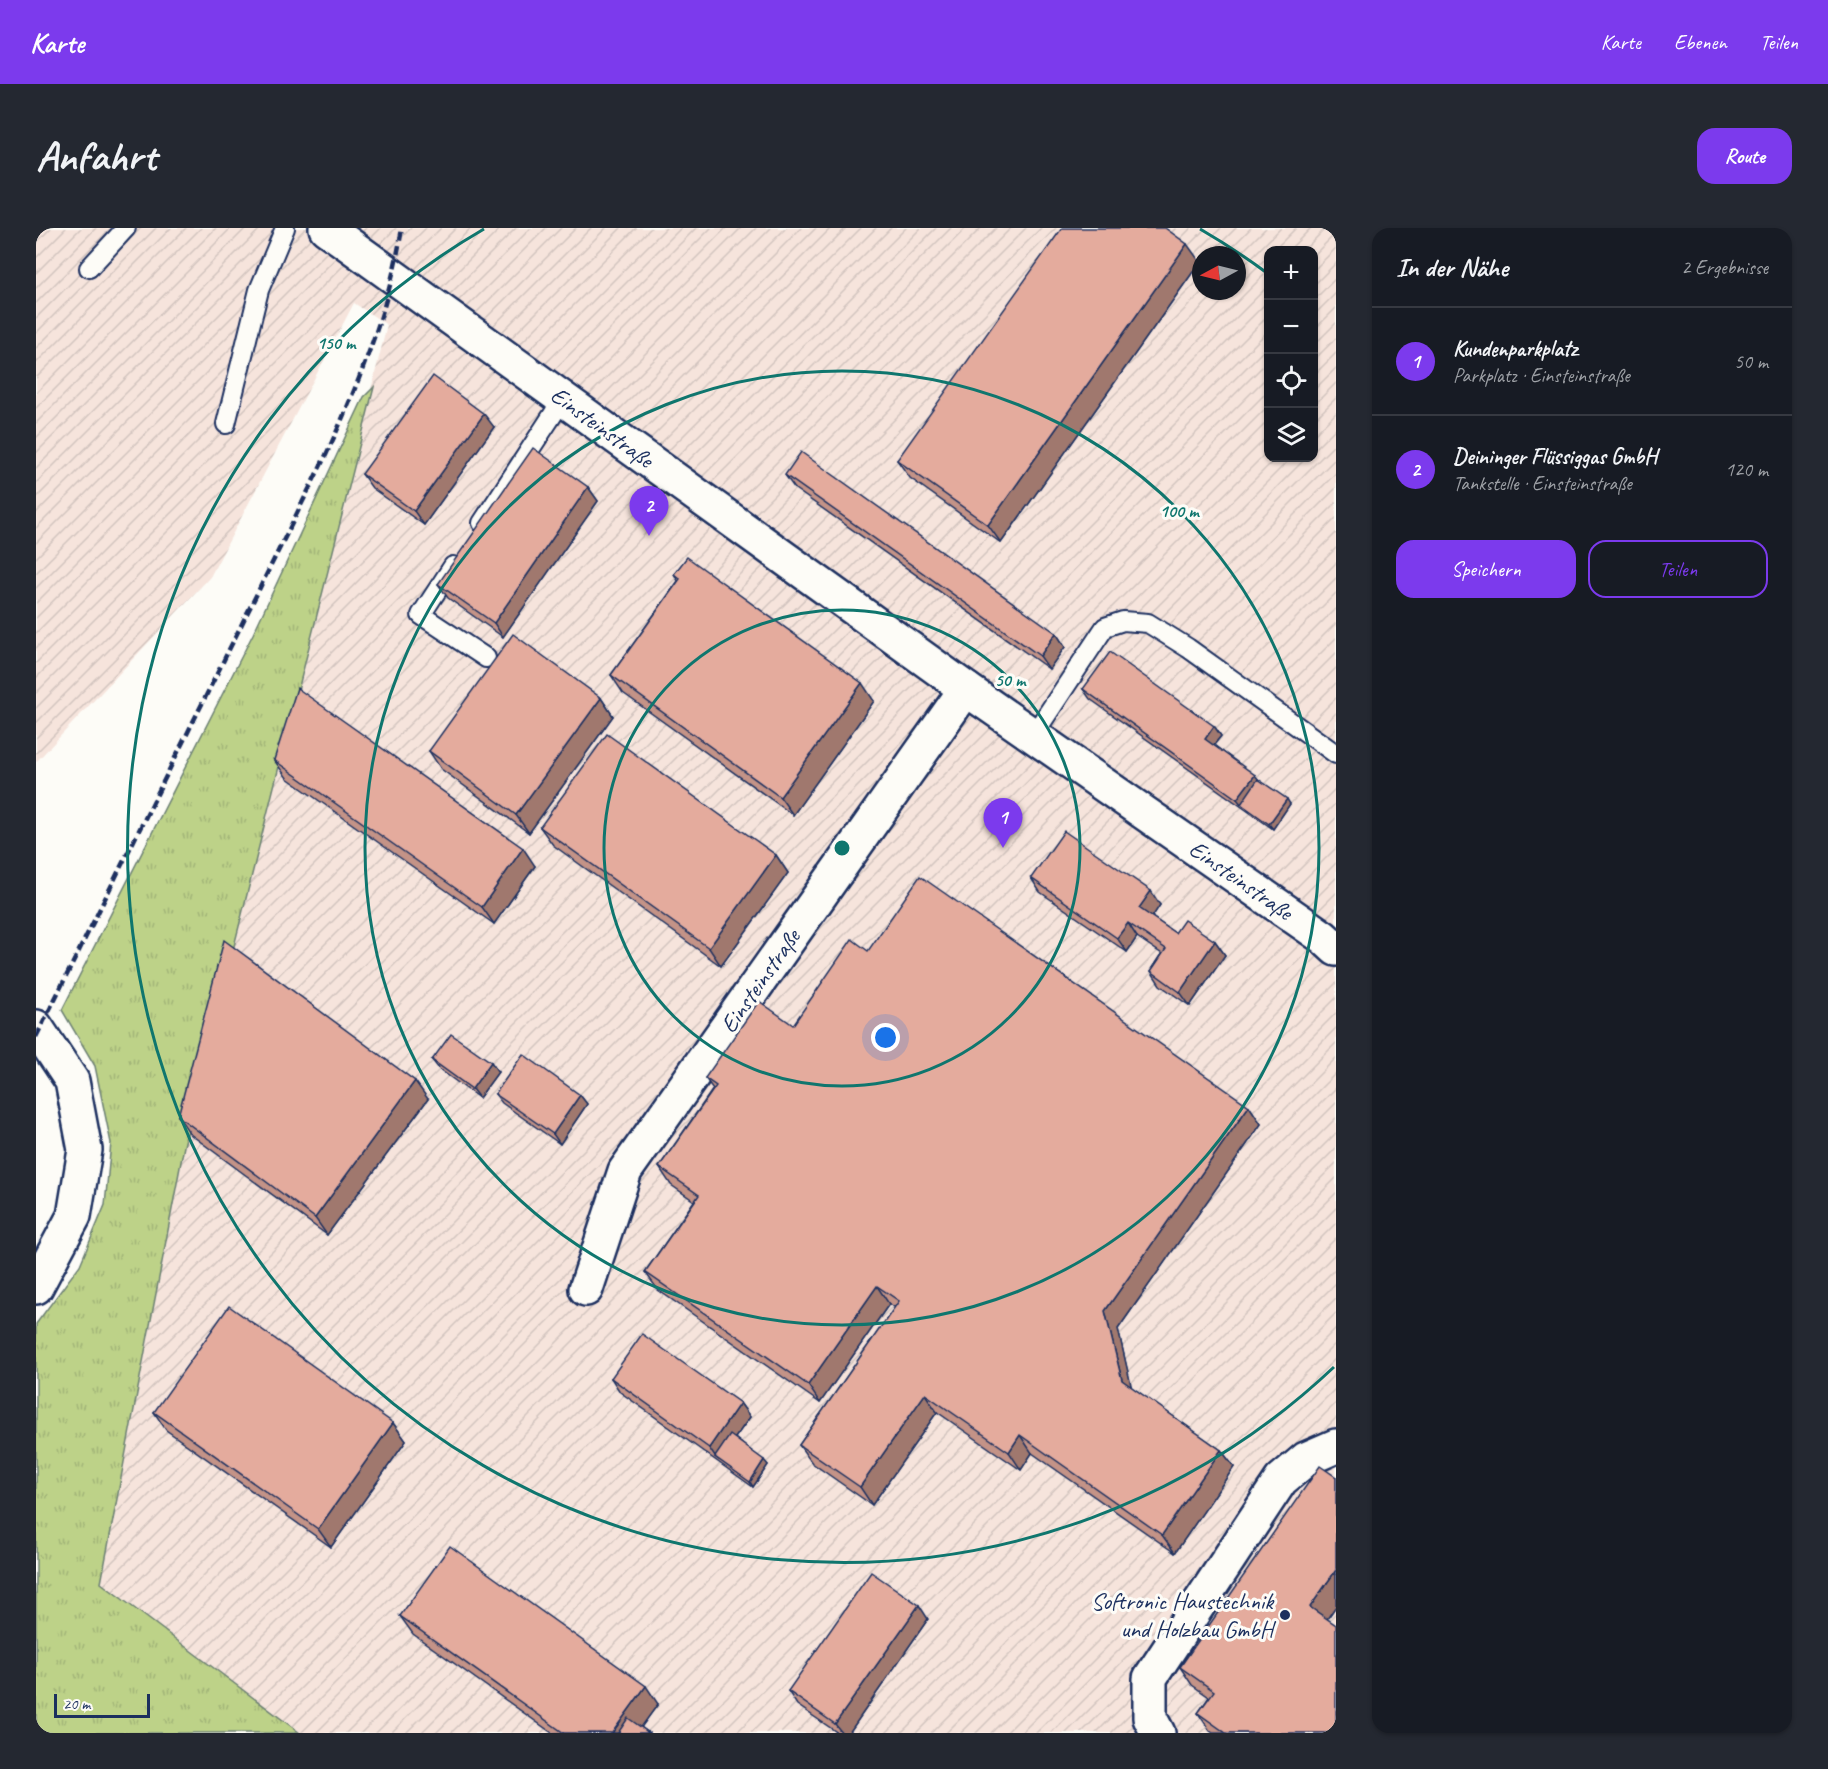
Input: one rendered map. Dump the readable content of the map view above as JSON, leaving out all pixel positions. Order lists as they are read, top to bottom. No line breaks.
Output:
{"streets":{"street":["Einsteinstraße"]},"places":["Softronic Haustechnik und Holzbau GmbH"],"scale_bar":"20 m","north":"left","page":{"header":"Karte","nav":["Karte","Ebenen","Teilen"],"buttons":["Route",["Speichern","Teilen"]],"title":"Anfahrt","heading":["In der Nähe","2 Ergebnisse"],"map_buttons":["+","−"],"list":[{"mark":"1","name":"Kundenparkplatz","note":"Parkplatz · Einsteinstraße","value":"50 m"},{"mark":"2","name":"Deininger Flüssiggas GmbH","note":"Tankstelle · Einsteinstraße","value":"120 m"}],"pins":["2","1"],"scale":"20 m"},"rings":["150 m","100 m","50 m"]}
